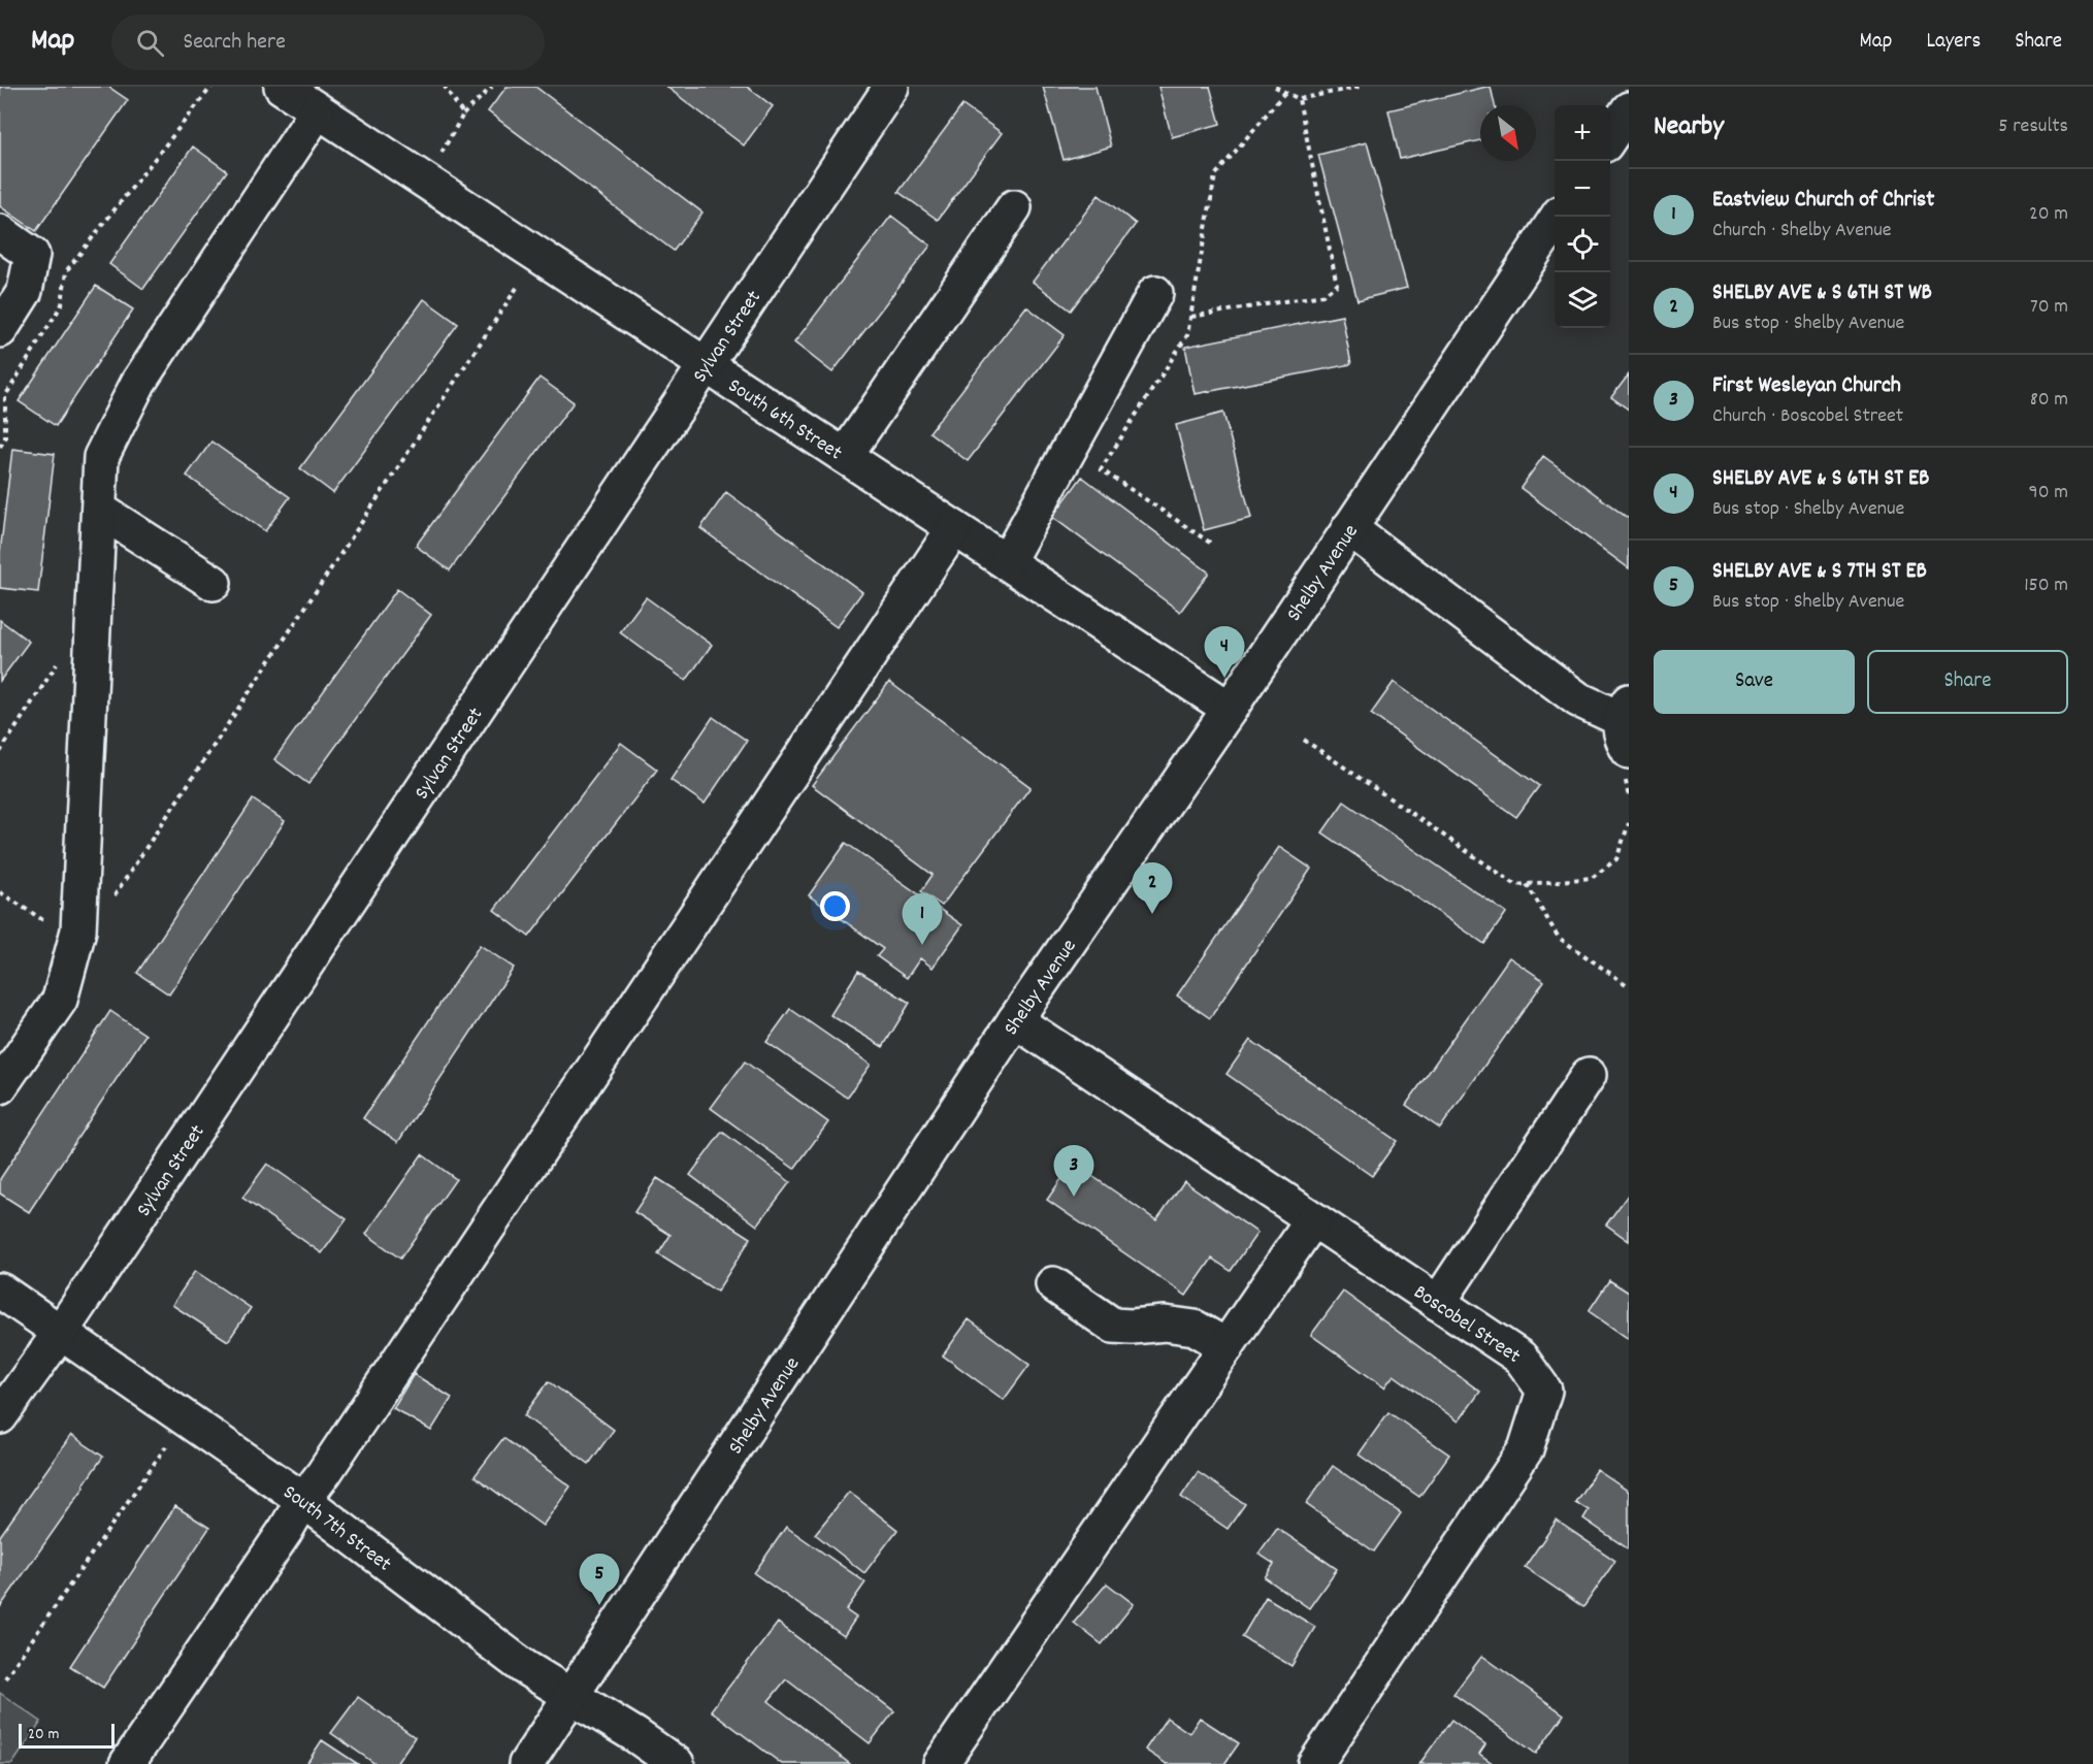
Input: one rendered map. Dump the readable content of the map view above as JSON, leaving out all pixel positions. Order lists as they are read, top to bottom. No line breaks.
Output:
{"streets":{"street":["Sylvan Street","South 6th Street","Shelby Avenue","Boscobel Street","South 7th Street"]},"crossings":[["Sylvan Street","South 6th Street"],["Sylvan Street","South 7th Street"],["South 6th Street","Shelby Avenue"],["Shelby Avenue","Boscobel Street"],["Shelby Avenue","South 7th Street"]],"scale_bar":"20 m","north":"bottom right","page":{"header":"Map","search":"Search here","nav":["Map","Layers","Share"],"heading":["Nearby","5 results"],"map_buttons":["+","−"],"list":[{"mark":"1","name":"Eastview Church of Christ","note":"Church · Shelby Avenue","value":"20 m"},{"mark":"2","name":"SHELBY AVE & S 6TH ST WB","note":"Bus stop · Shelby Avenue","value":"70 m"},{"mark":"3","name":"First Wesleyan Church","note":"Church · Boscobel Street","value":"80 m"},{"mark":"4","name":"SHELBY AVE & S 6TH ST EB","note":"Bus stop · Shelby Avenue","value":"90 m"},{"mark":"5","name":"SHELBY AVE & S 7TH ST EB","note":"Bus stop · Shelby Avenue","value":"150 m"}],"pins":["4","2","1","3","5"],"buttons":["Save","Share"],"scale":"20 m"}}
